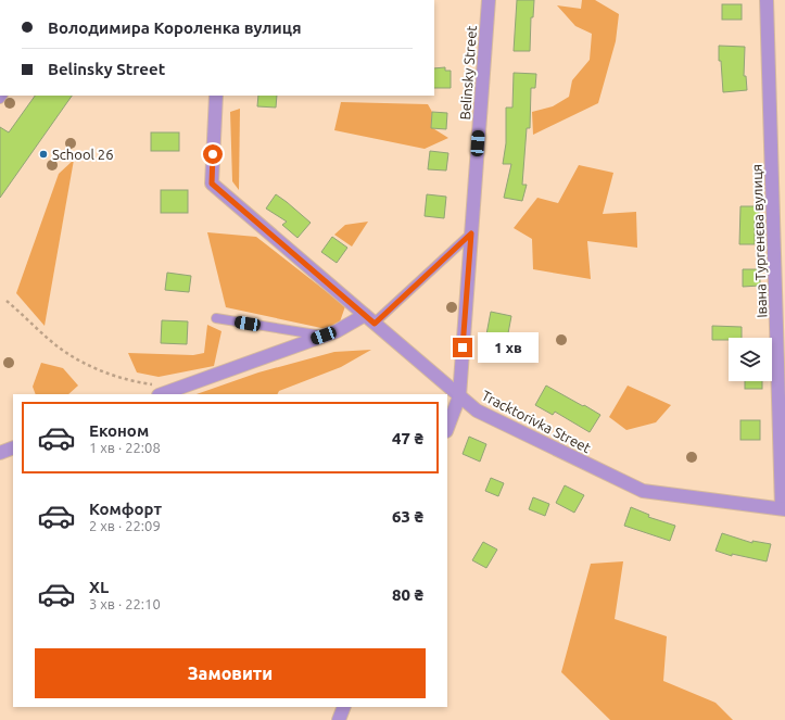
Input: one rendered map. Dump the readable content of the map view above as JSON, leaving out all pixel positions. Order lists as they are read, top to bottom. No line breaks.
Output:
{"streets":{"street":["Belinsky Street","Івана Тургенєва вулиця","Tracktorivka Street"]},"crossings":[["Belinsky Street","Tracktorivka Street"],["Івана Тургенєва вулиця","Tracktorivka Street"]],"places":["School 26"],"page":{"banner":["Володимира Короленка вулиця","Belinsky Street"],"bubble":"1 хв","list":[{"name":"Економ","note":"1 хв · 22:08","value":"47 ₴"},{"name":"Комфорт","note":"2 хв · 22:09","value":"63 ₴"},{"name":"XL","note":"3 хв · 22:10","value":"80 ₴"}],"buttons":"Замовити"}}
